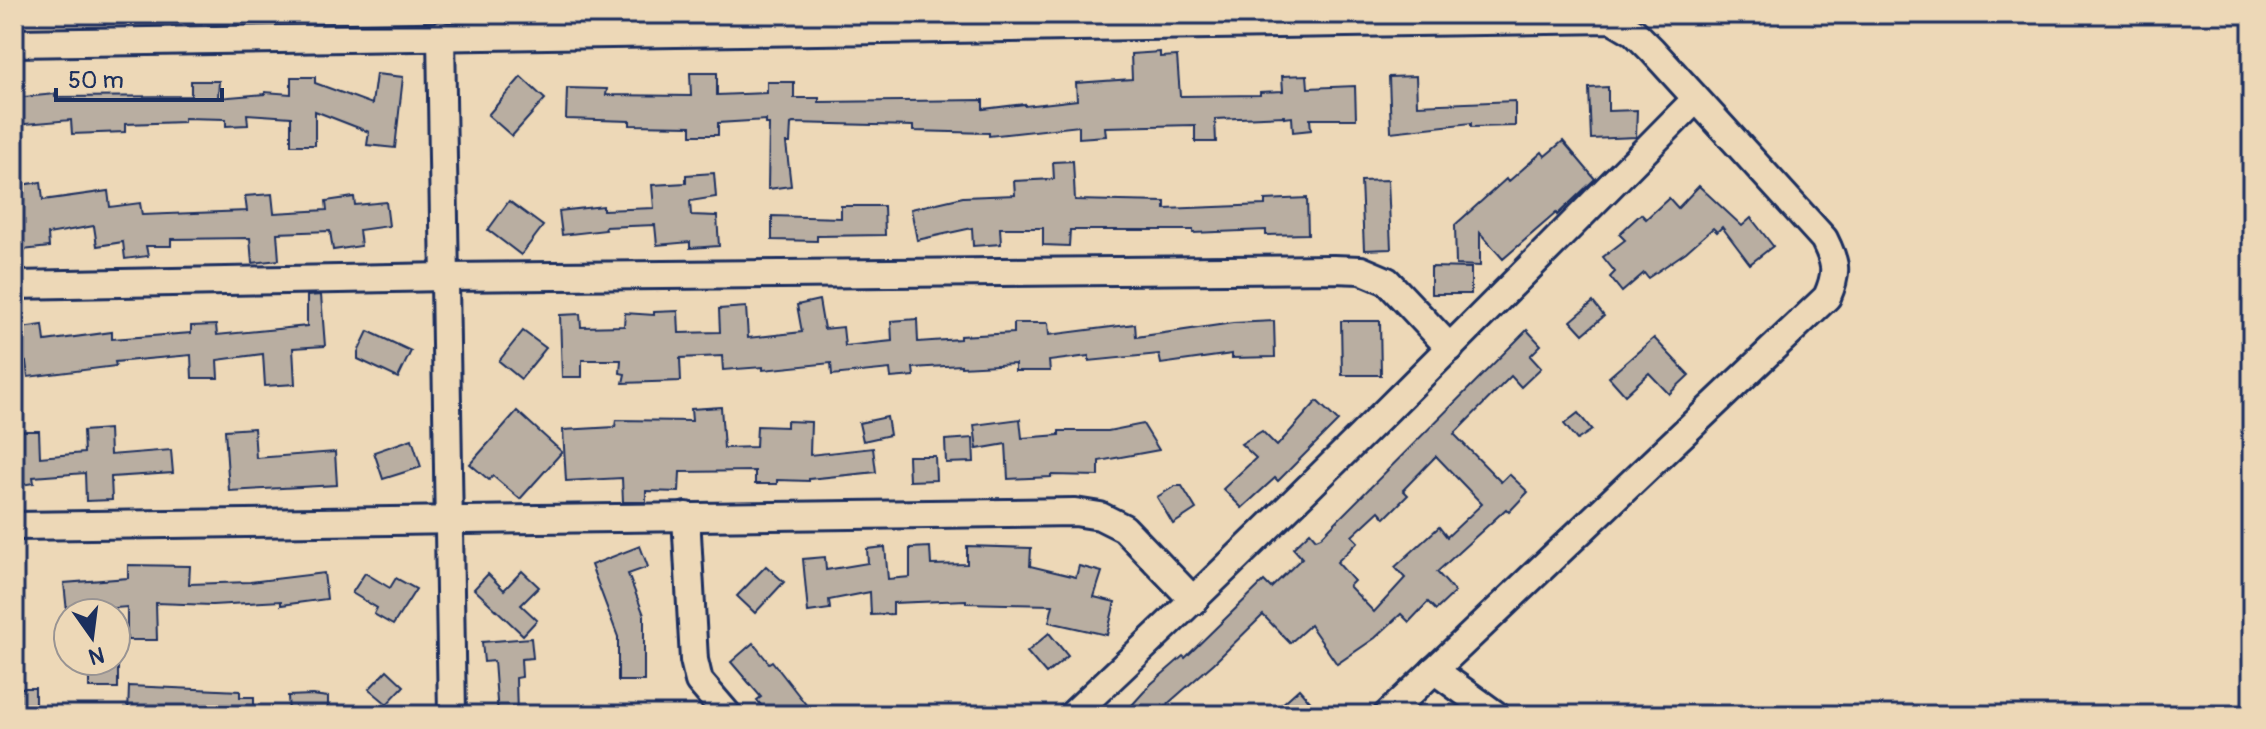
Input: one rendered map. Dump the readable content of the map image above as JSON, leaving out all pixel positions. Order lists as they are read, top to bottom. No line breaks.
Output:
{"scale_bar":"50 m","north":"bottom"}
